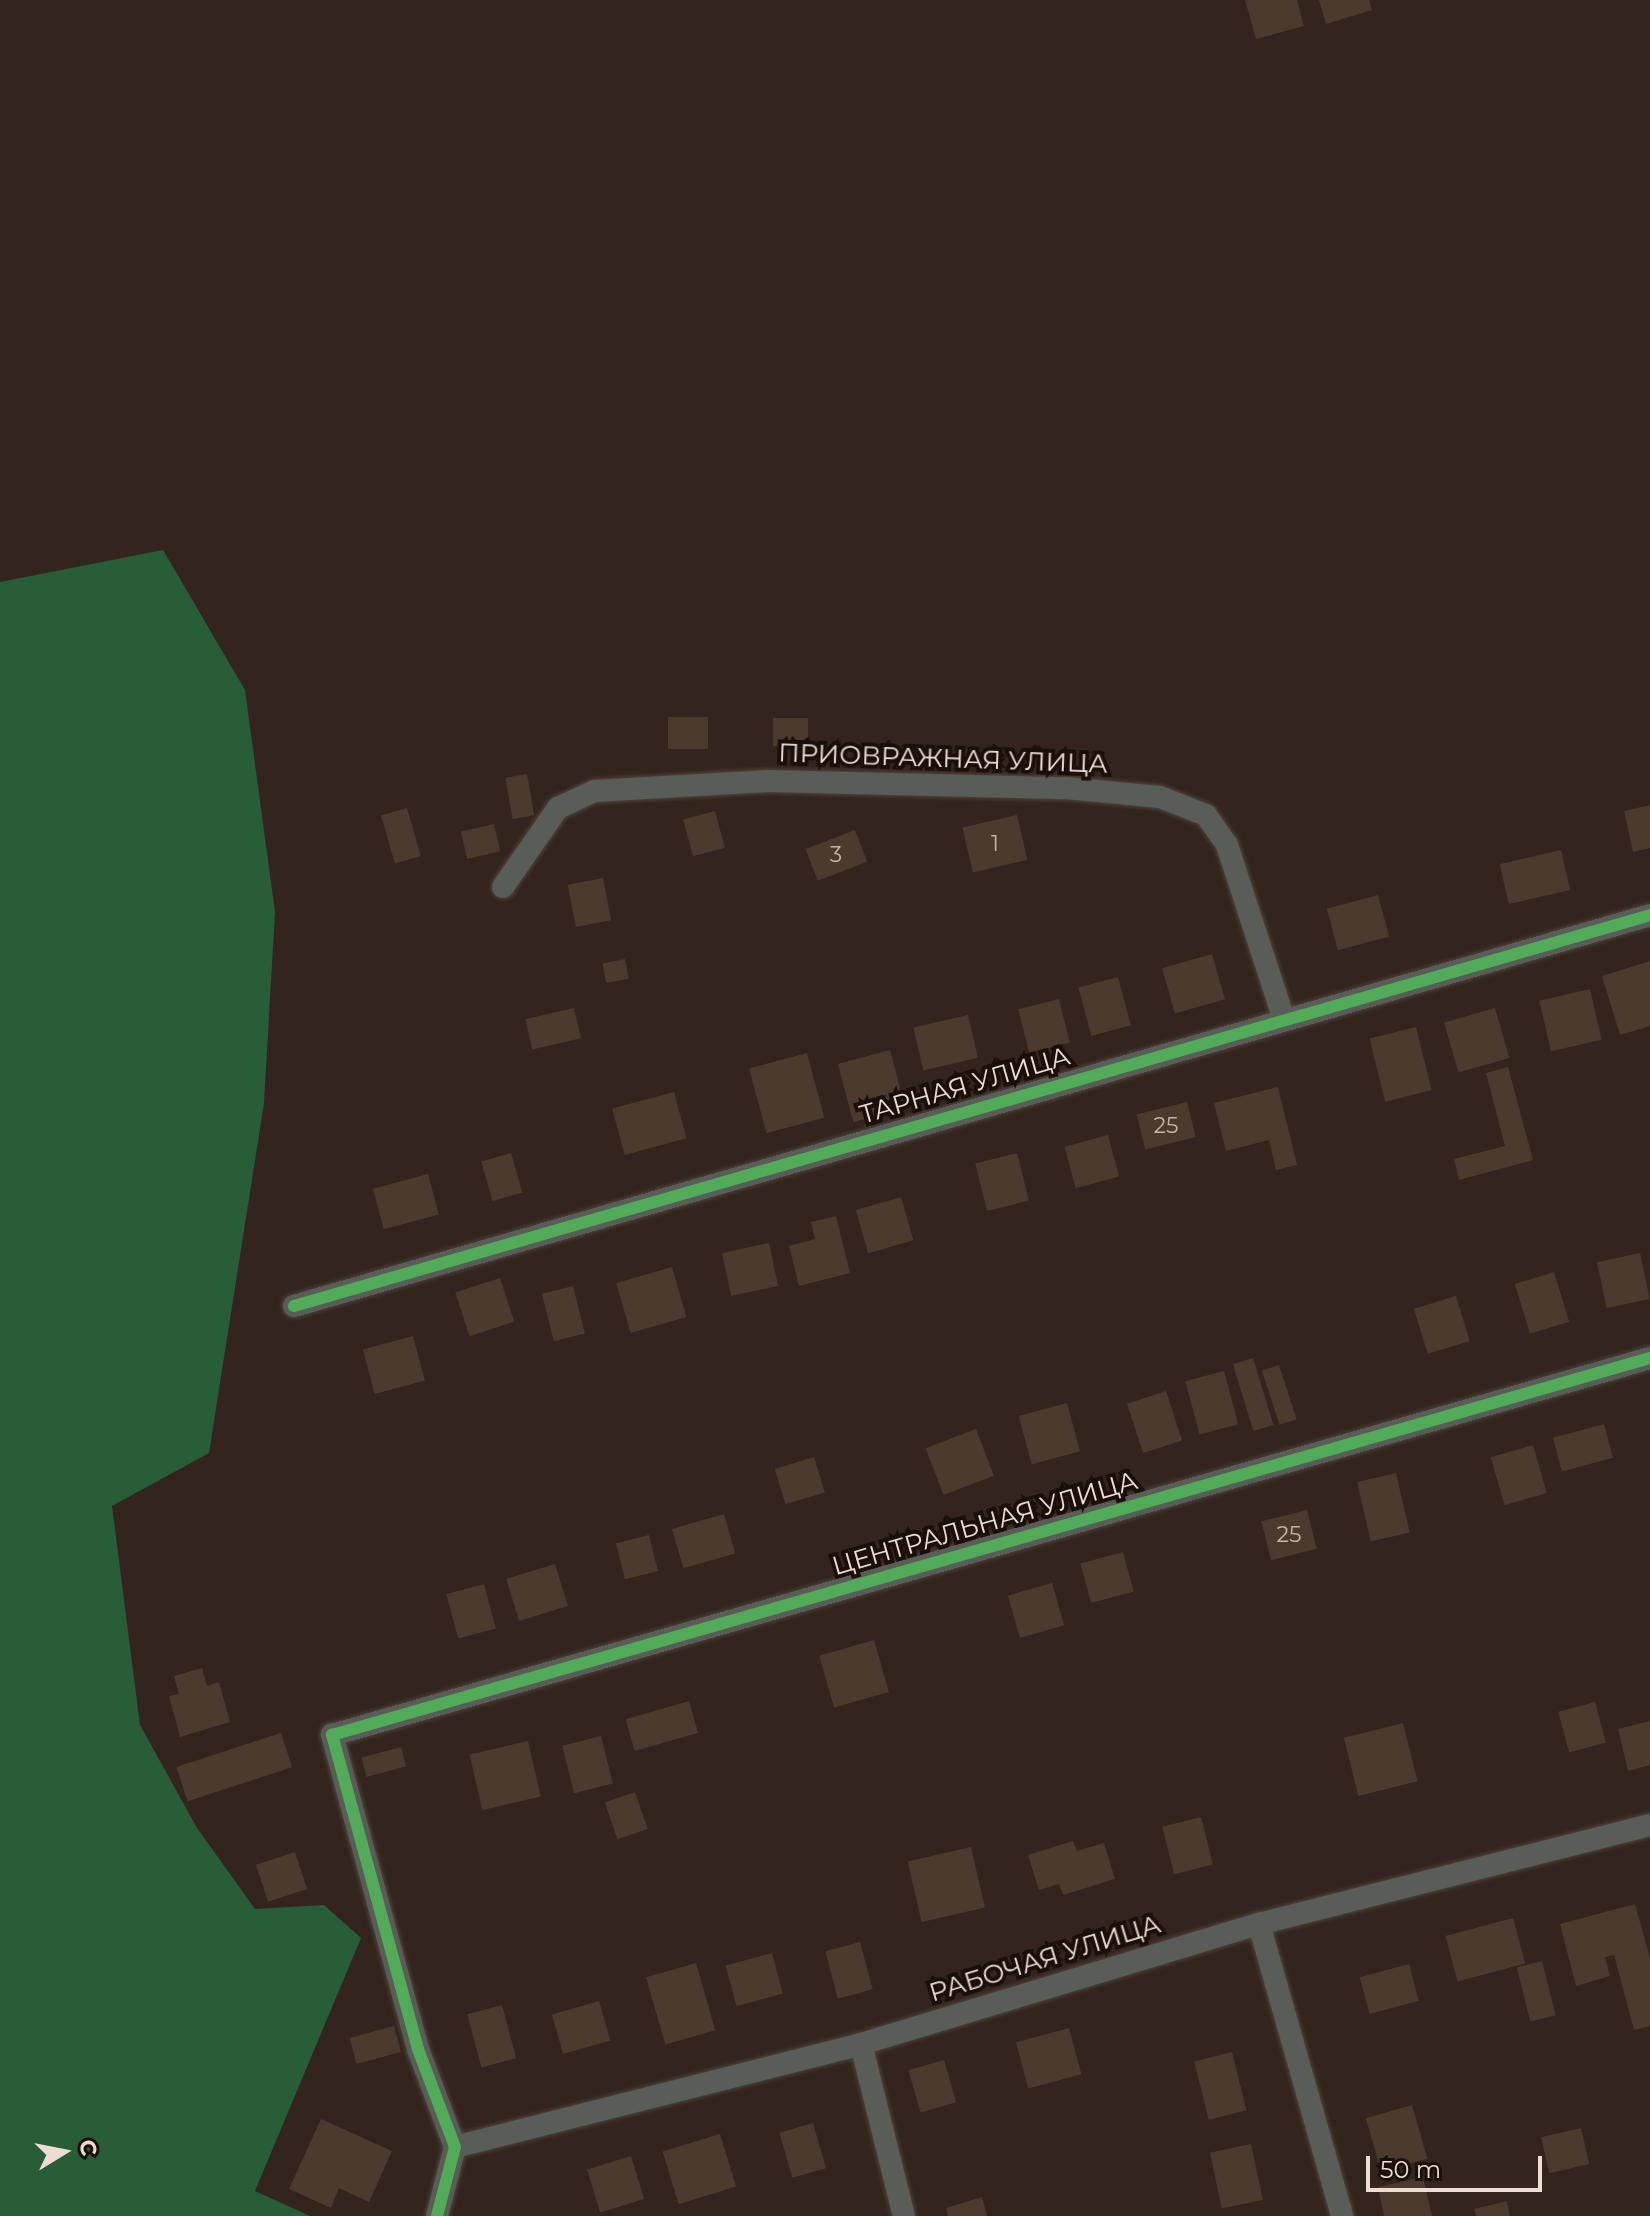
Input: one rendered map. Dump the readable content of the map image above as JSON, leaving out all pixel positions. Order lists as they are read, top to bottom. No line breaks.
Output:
{"streets":{"street":["ПРИОВРАЖНАЯ УЛИЦА","ТАРНАЯ УЛИЦА","ЦЕНТРАЛЬНАЯ УЛИЦА","РАБОЧАЯ УЛИЦА"]},"crossings":[["ПРИОВРАЖНАЯ УЛИЦА","ТАРНАЯ УЛИЦА"],["ЦЕНТРАЛЬНАЯ УЛИЦА","РАБОЧАЯ УЛИЦА"]],"house_numbers":["1","3","25","25"],"scale_bar":"50 m","north":"right"}
